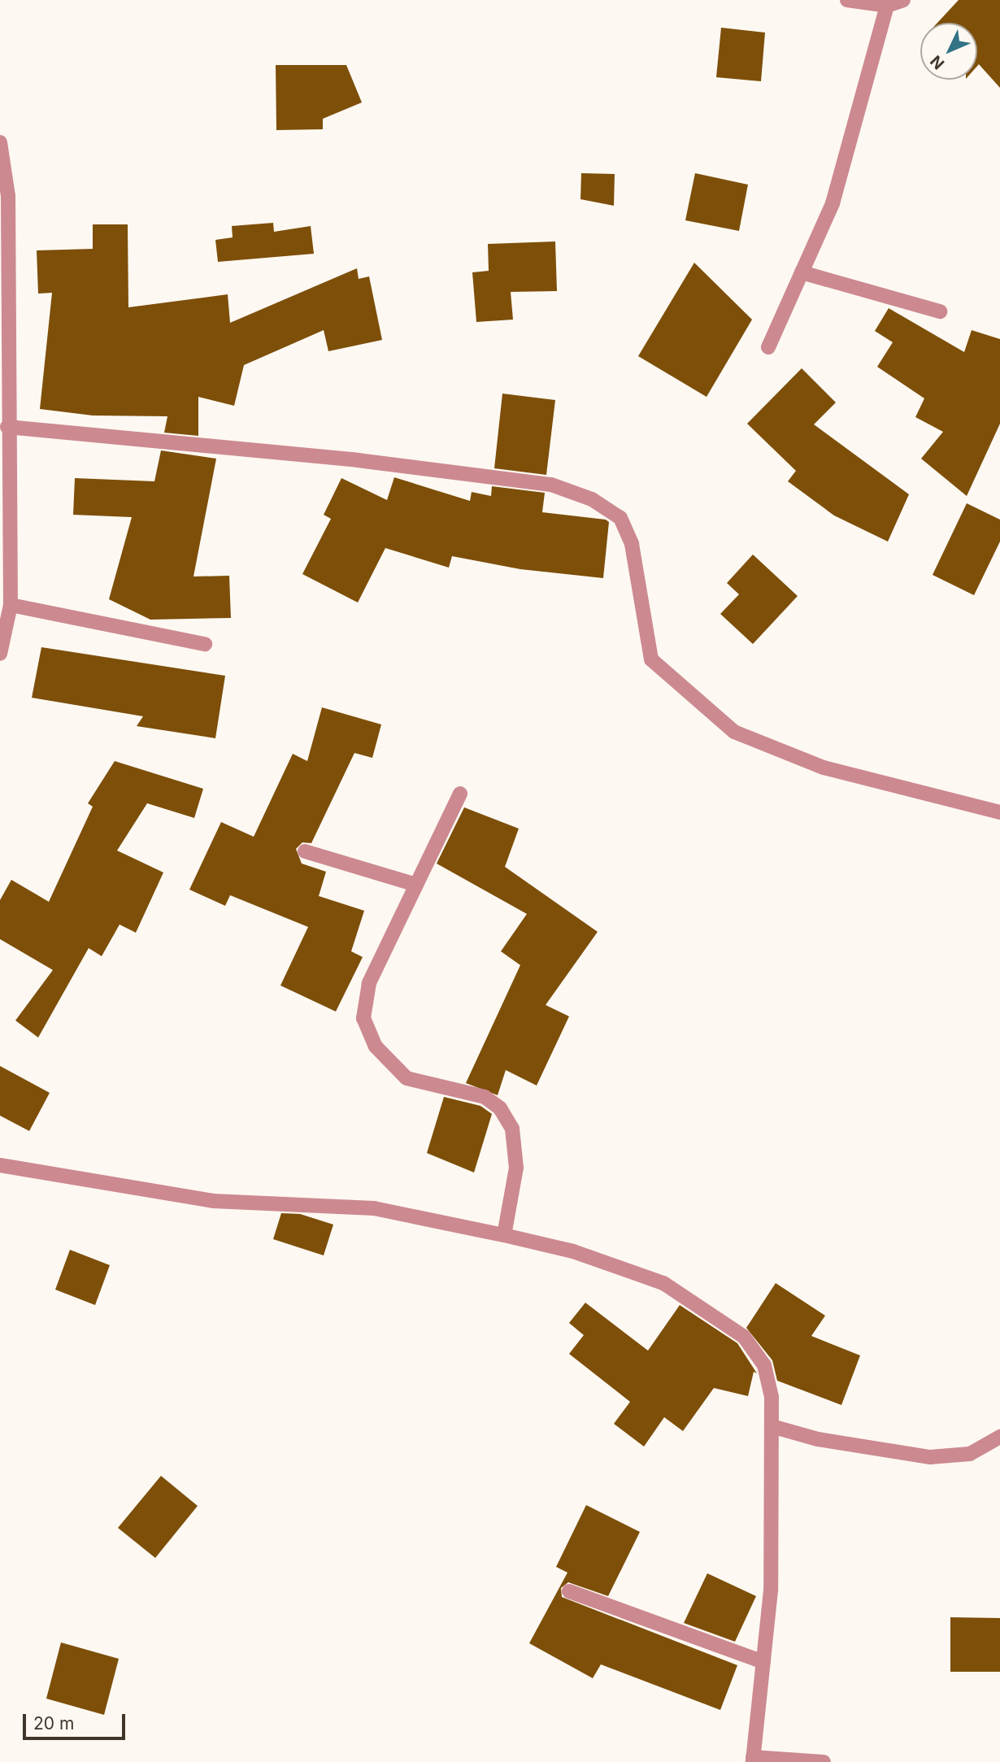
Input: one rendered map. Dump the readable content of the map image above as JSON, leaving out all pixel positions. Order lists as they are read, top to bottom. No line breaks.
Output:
{"scale_bar":"20 m","north":"bottom left"}
